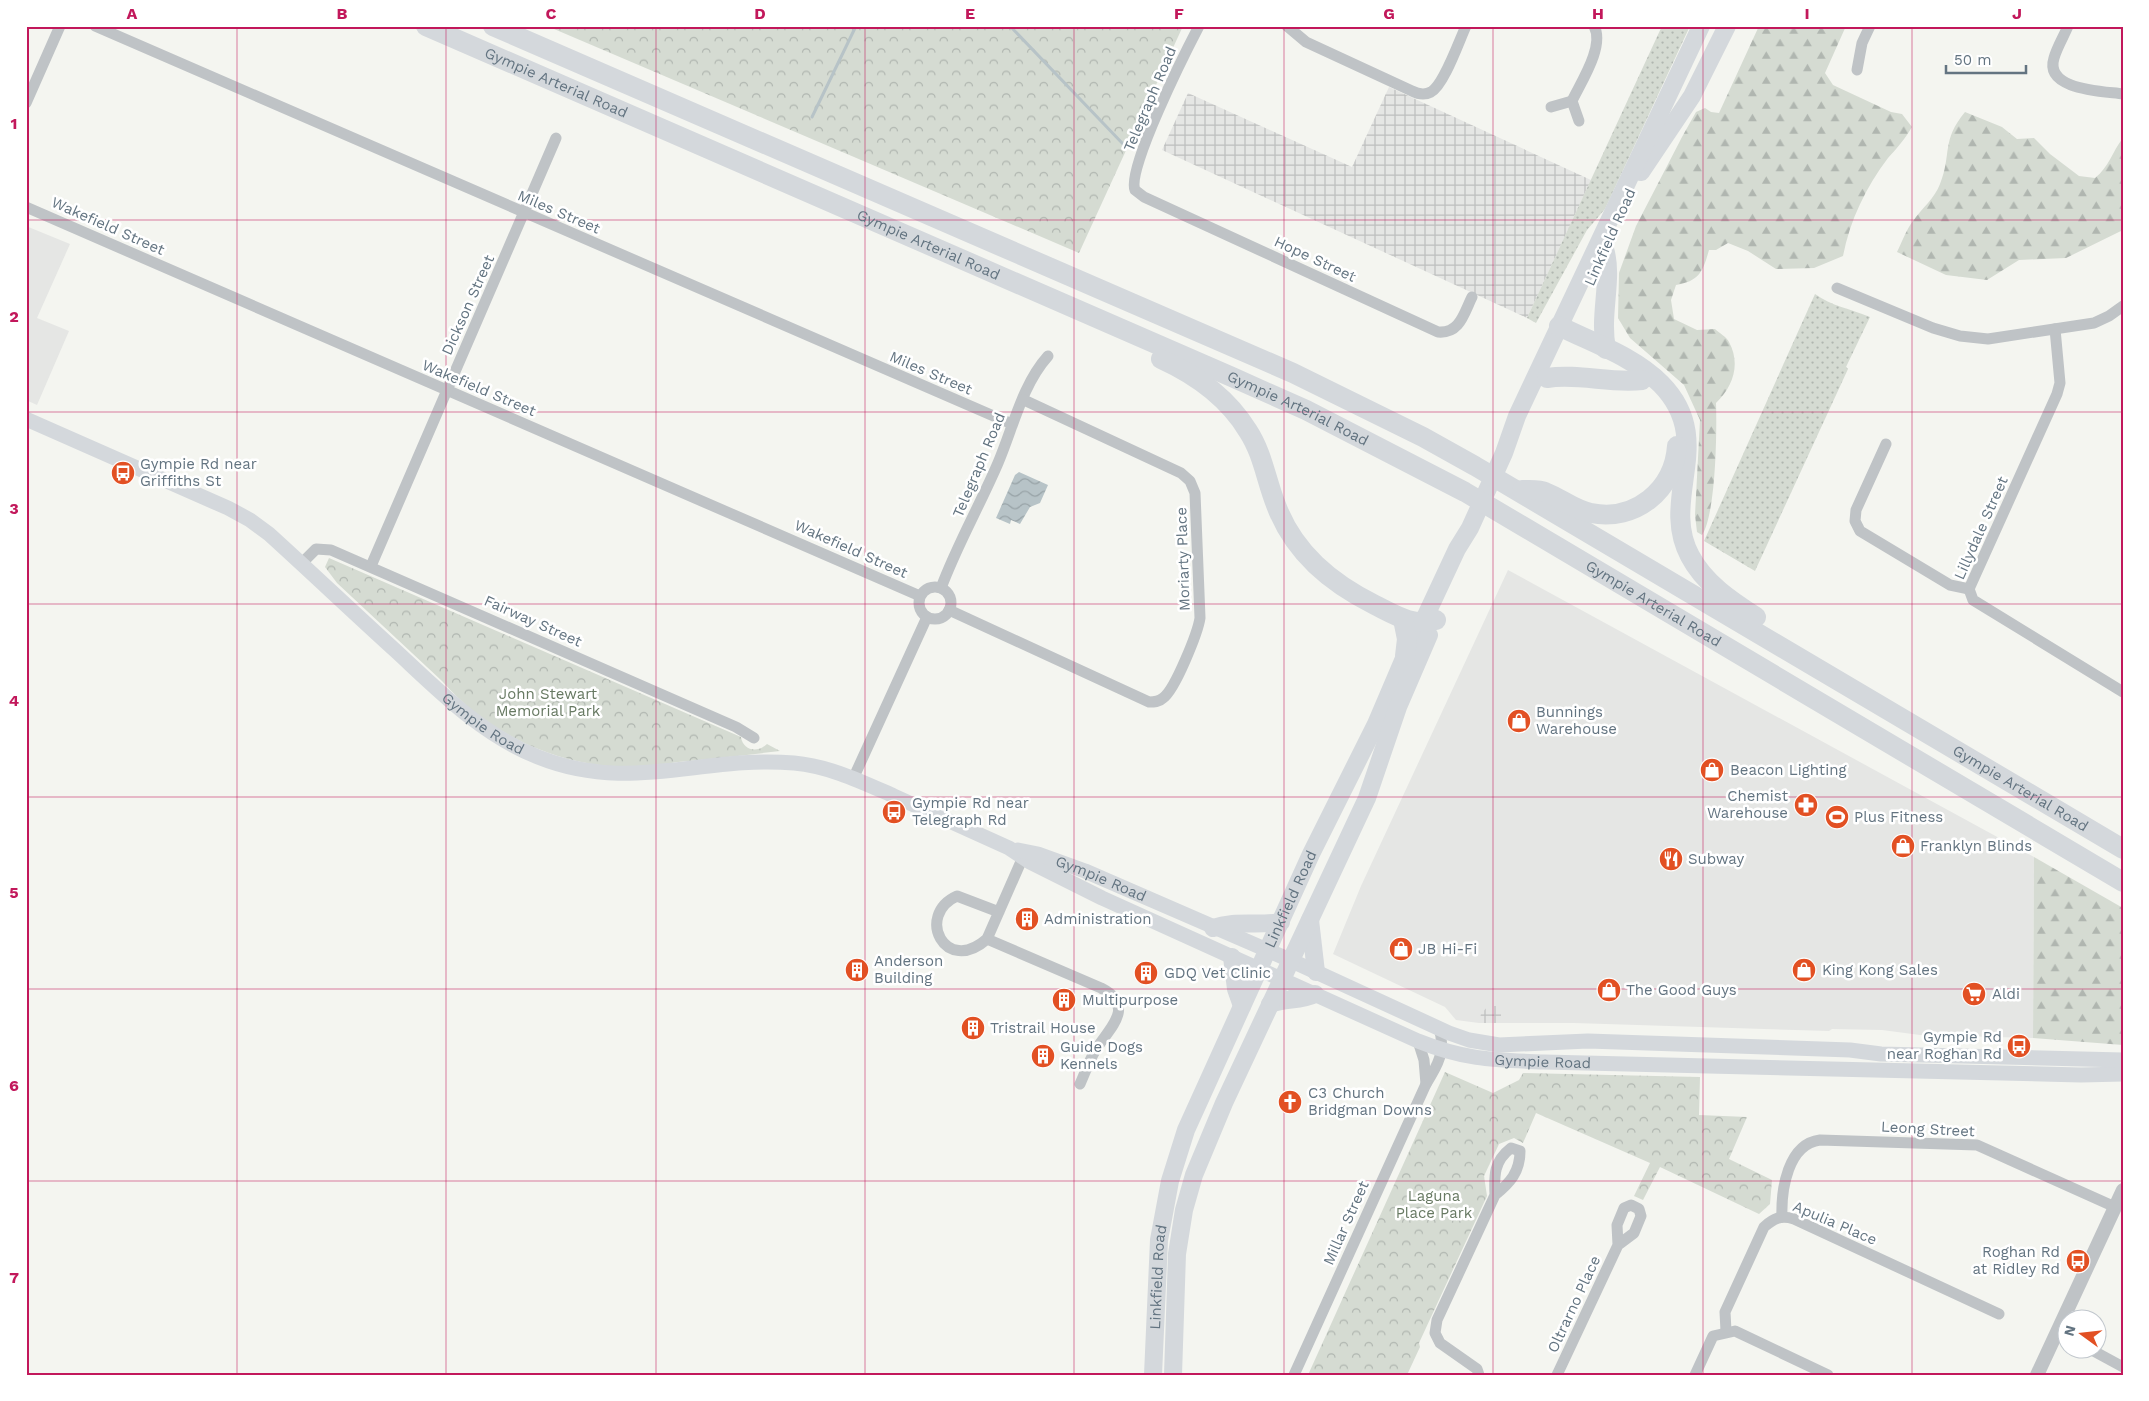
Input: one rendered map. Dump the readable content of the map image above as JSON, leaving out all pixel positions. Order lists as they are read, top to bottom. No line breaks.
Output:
{"streets":{"highway":["Gympie Arterial Road"],"main road":["Linkfield Road","Gympie Road"],"street":["Telegraph Road","Miles Street","Wakefield Street","Hope Street","Dickson Street","Lillydale Street","Moriarty Place","Fairway Street","Leong Street","Millar Street","Apulia Place","Oltrarno Place"]},"crossings":[["Telegraph Road","Miles Street"],["Telegraph Road","Wakefield Street"],["Telegraph Road","Hope Street"],["Telegraph Road","Moriarty Place"],["Miles Street","Dickson Street"],["Wakefield Street","Dickson Street"],["Wakefield Street","Moriarty Place"],["Linkfield Road","Gympie Road"],["Dickson Street","Fairway Street"],["Fairway Street","Gympie Road"],["Gympie Road","Millar Street"],["Leong Street","Apulia Place"]],"parks":["John Stewart Memorial Park","Laguna Place Park"],"places":{"bus stop":["Gympie Rd near Griffiths St","Gympie Rd near Telegraph Rd","Gympie Rd near Roghan Rd","Roghan Rd at Ridley Rd"],"shop":["Bunnings Warehouse","Beacon Lighting","Franklyn Blinds","JB Hi-Fi","King Kong Sales","The Good Guys"],"pharmacy":["Chemist Warehouse"],"sports":["Plus Fitness"],"restaurant":["Subway"],"building":["Administration","Anderson Building","GDQ Vet Clinic","Multipurpose","Tristrail House","Guide Dogs Kennels"],"supermarket":["Aldi"],"church":["C3 Church Bridgman Downs"]},"scale_bar":"50 m","north":"left","grid":{"columns":["A","B","C","D","E","F","G","H","I","J"],"rows":["1","2","3","4","5","6","7"]}}
